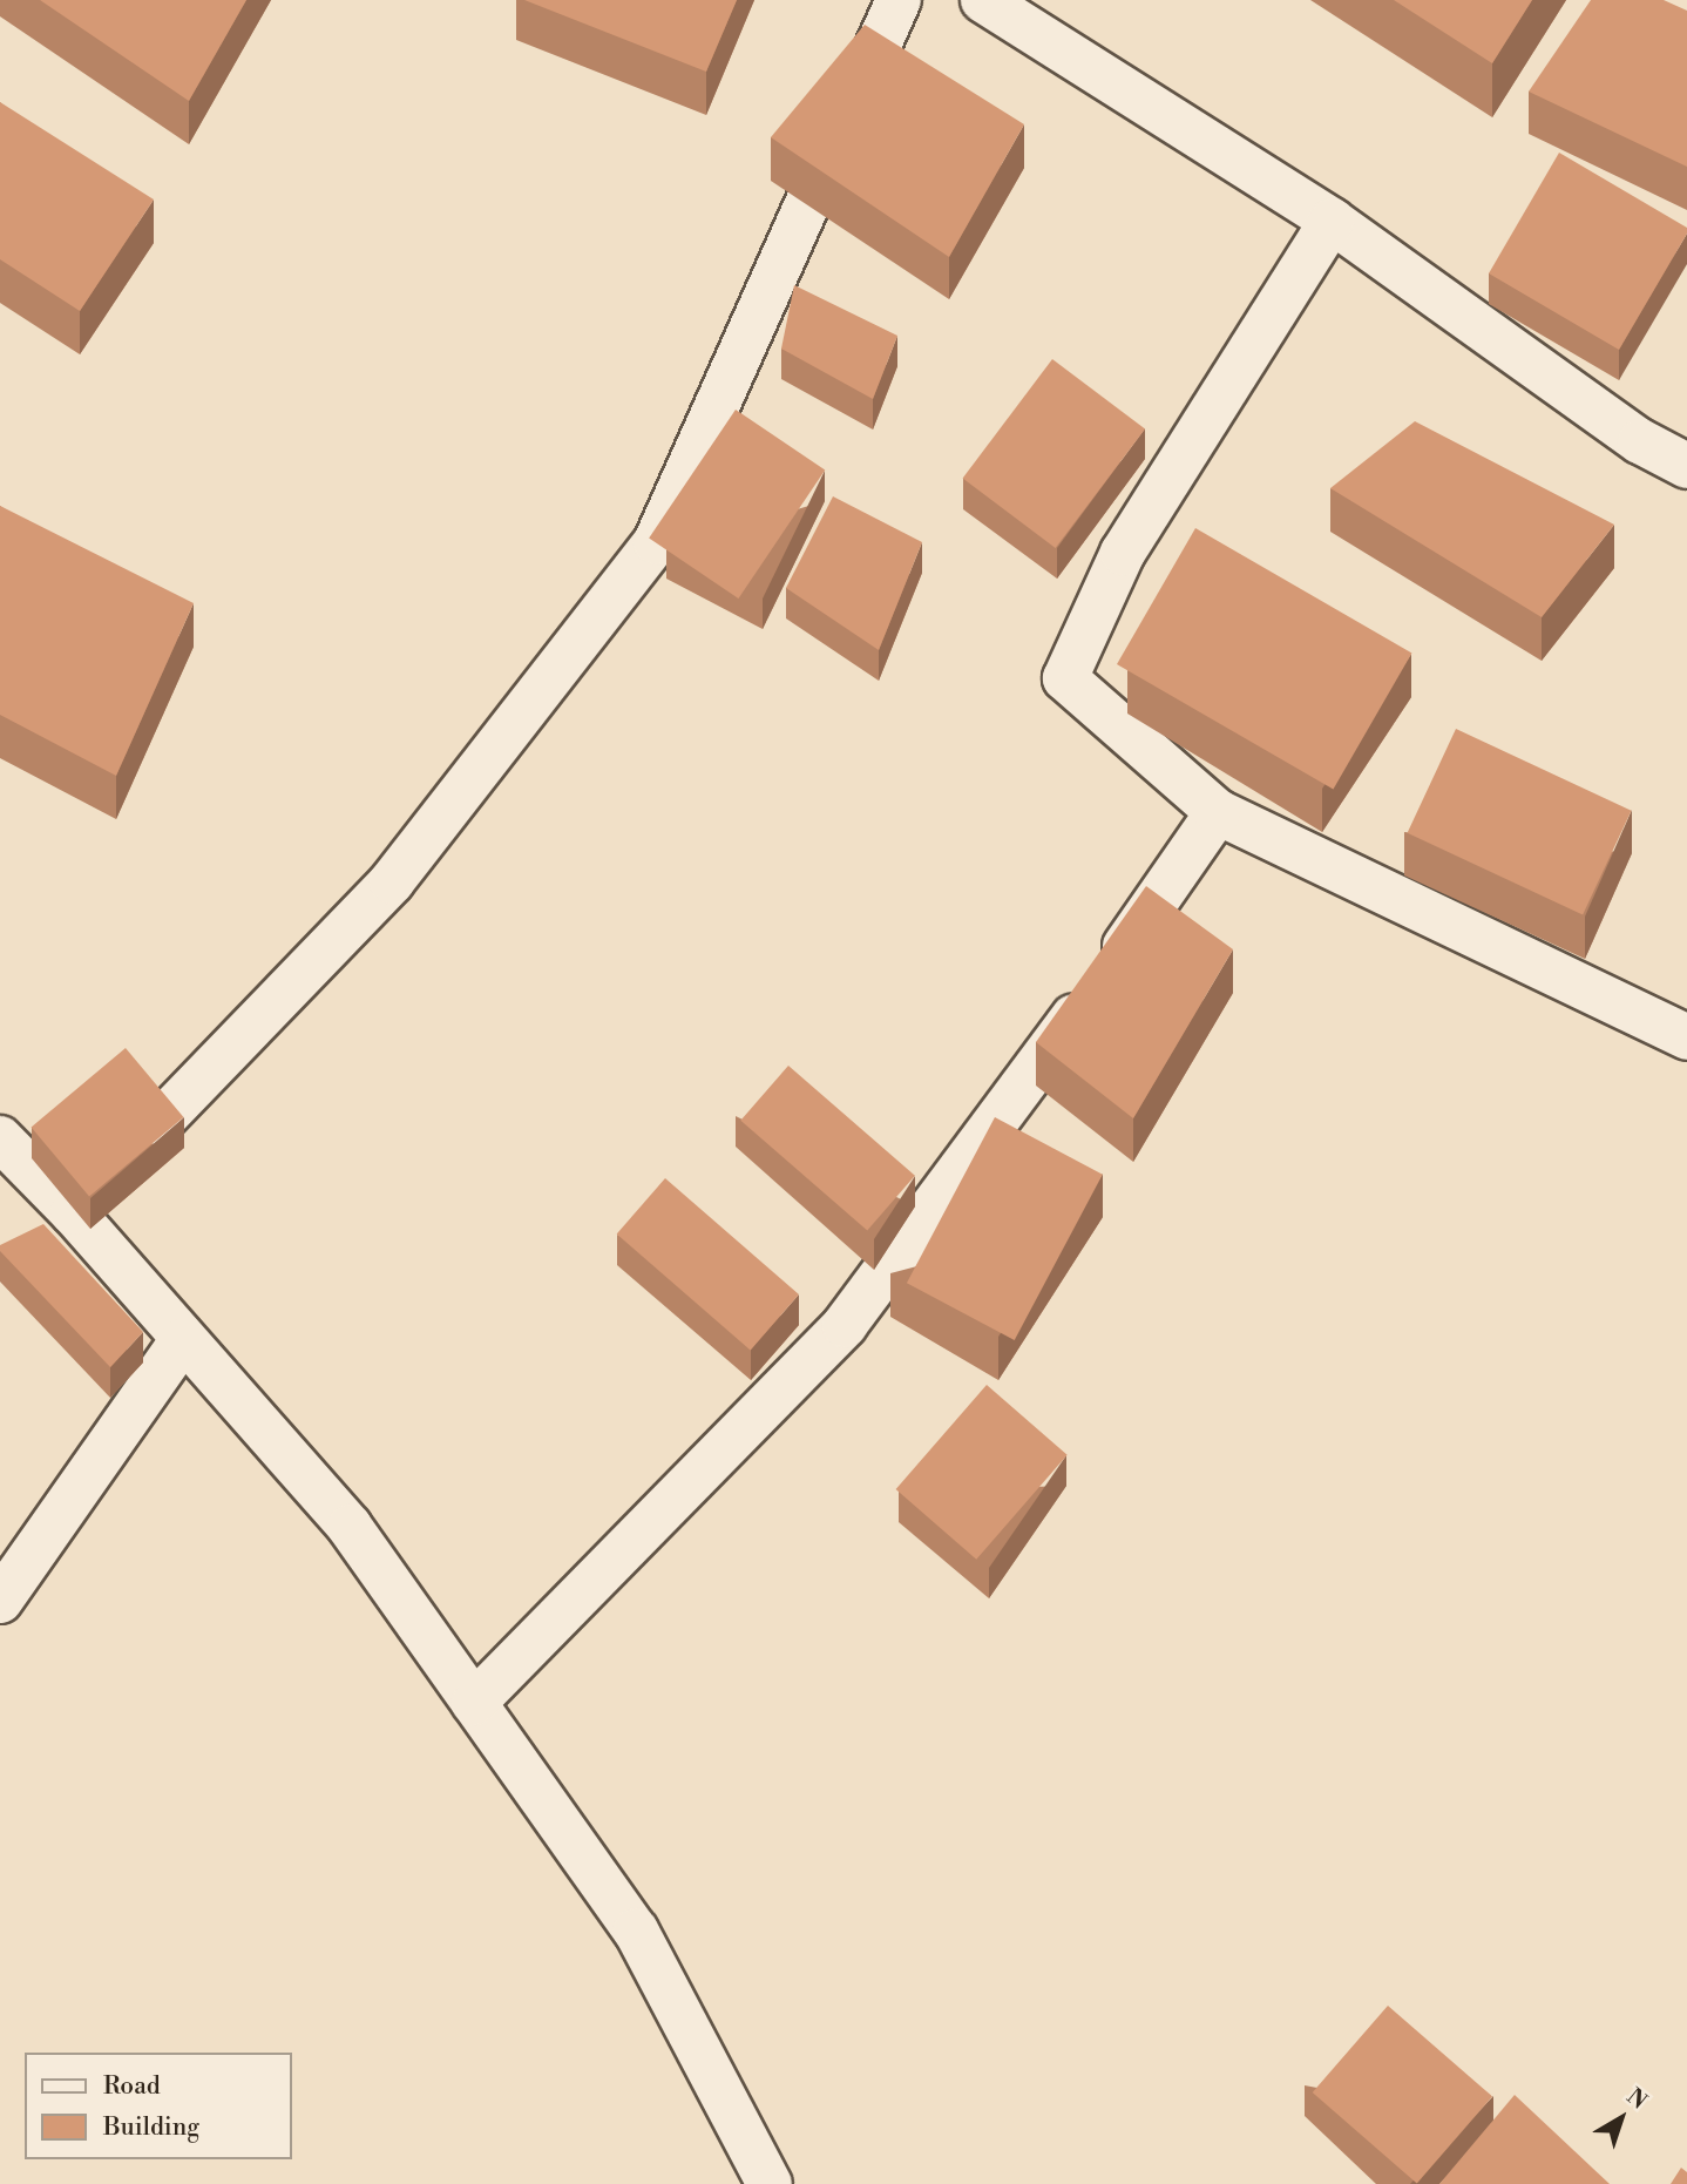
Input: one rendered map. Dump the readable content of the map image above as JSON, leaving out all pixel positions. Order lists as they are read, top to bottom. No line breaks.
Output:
{"legend":["Road","Building"],"north":"top right"}
